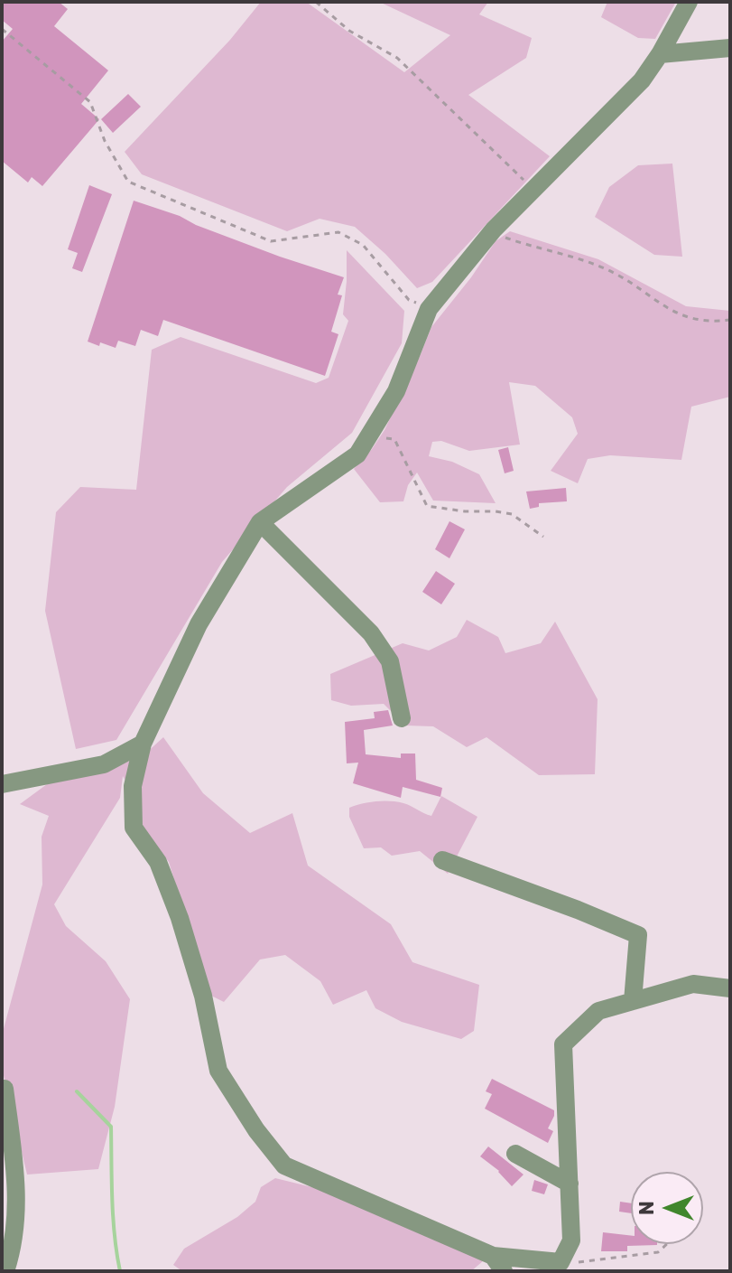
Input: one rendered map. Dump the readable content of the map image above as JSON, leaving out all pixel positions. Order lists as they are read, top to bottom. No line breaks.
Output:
{"north":"left"}
